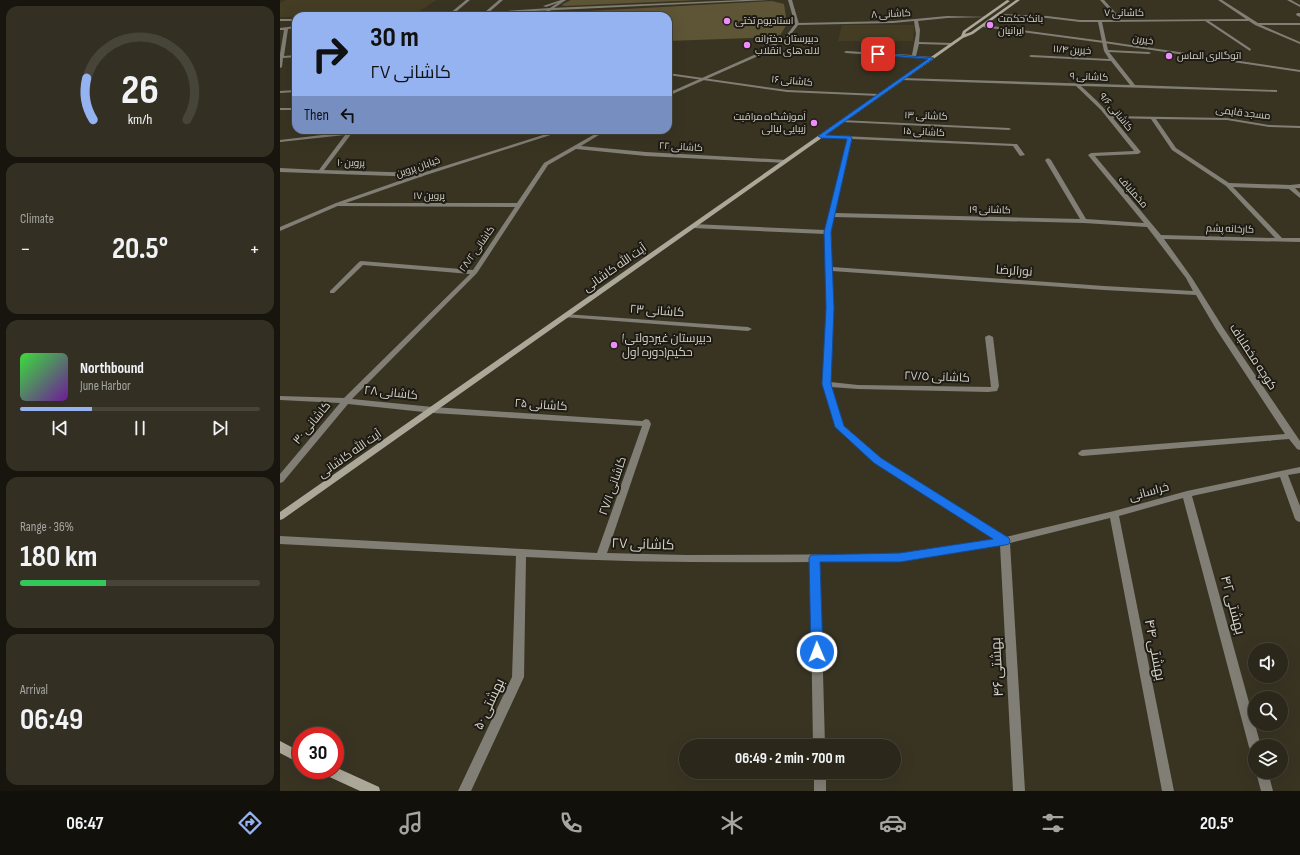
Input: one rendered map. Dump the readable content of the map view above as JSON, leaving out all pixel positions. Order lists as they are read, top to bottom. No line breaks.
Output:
{"streets":{"main road":["آیت الله کاشانی"],"street":["کاشانی ۷","کاشانی ۸","خیرین","خیرین ۱۱/۴","کاشانی ۹","کاشانی ۱۶","کاشانی ۹/۶","مسجد قایمی","کاشانی ۱۳","کاشانی ۱۵","کاشانی ۲۲","پروین ۱۰","خیابان پروین","مخملباف","پروین ۱۷","کاشانی ۱۹","کارخانه پشم","کاشانی ۲۸/۲","نورالرضا","کاشانی ۲۳","کوچه مخملباف","کاشانی ٢٧/٥","کاشانی ۲۸","کاشانی ۲۵","کاشانی ۳۰","کاشانی ۲۷/۱","خراسانی","کاشانی ۲۷","بهشتی ۴۲","بهشتی ۴۴","بهشتی ۴۶","بهشتی ۵۰"]},"crossings":[["کاشانی ۷","آیت الله کاشانی"],["کاشانی ۸","آیت الله کاشانی"],["خیرین","آیت الله کاشانی"],["کاشانی ۹","کاشانی ۹/۶"],["کاشانی ۹","آیت الله کاشانی"],["کاشانی ۱۶","آیت الله کاشانی"],["کاشانی ۹/۶","مسجد قایمی"],["کاشانی ۹/۶","مخملباف"],["کاشانی ۱۳","آیت الله کاشانی"],["کاشانی ۱۵","آیت الله کاشانی"],["کاشانی ۲۲","کاشانی ۲۸/۲"],["کاشانی ۲۲","آیت الله کاشانی"],["پروین ۱۰","خیابان پروین"],["خیابان پروین","پروین ۱۷"],["مخملباف","کاشانی ۱۹"],["مخملباف","کارخانه پشم"],["مخملباف","کوچه مخملباف"],["پروین ۱۷","کاشانی ۲۸/۲"],["کاشانی ۲۸/۲","کاشانی ۲۸"],["کاشانی ۲۸/۲","کاشانی ۳۰"],["آیت الله کاشانی","کاشانی ۲۳"],["آیت الله کاشانی","کاشانی ۲۸"],["آیت الله کاشانی","کاشانی ۲۵"],["نورالرضا","کوچه مخملباف"],["کاشانی ۲۸","کاشانی ۲۵"],["کاشانی ۲۸","کاشانی ۳۰"],["کاشانی ۲۵","کاشانی ۲۷/۱"],["کاشانی ۲۷/۱","کاشانی ۲۷"],["خراسانی","کاشانی ۲۷"],["خراسانی","بهشتی ۴۲"],["خراسانی","بهشتی ۴۴"],["خراسانی","بهشتی ۴۶"],["کاشانی ۲۷","بهشتی ۴۶"],["کاشانی ۲۷","بهشتی ۵۰"]],"places":["استادیوم تختی","بانک حکمت ایرانیان","دبیرستان دخترانه لاله های انقلاب","اتوگالری الماس","آموزشگاه مراقبت زیبایی لیالی","(دبیرستان غيردولتی حکیم(دوره اول"],"page":{"turn":["30 m","کاشانی ۲۷"],"then":"Then","tile":["Climate",["Range · 36%","180 km"],["Arrival","06:49"]],"heat":["−","20.5°","+"],"song":["Northbound","June Harbor"],"limit":"30","trip":"06:49 · 2 min · 700 m","tabs":["06:47","20.5°"],"gauge":["26","km/h"]}}
